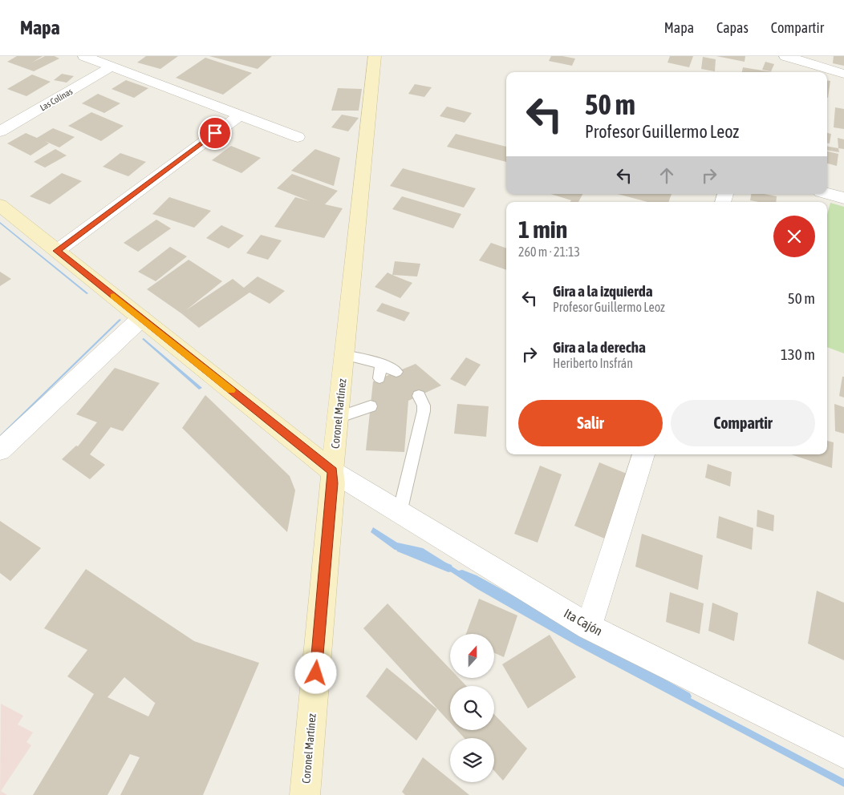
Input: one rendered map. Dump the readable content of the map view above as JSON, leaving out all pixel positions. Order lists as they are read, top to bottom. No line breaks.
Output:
{"streets":{"main road":["Coronel Martínez"],"street":["Las Colinas","Ita Cajón"]},"crossings":[["Coronel Martínez","Ita Cajón"]],"north":"top","page":{"header":"Mapa","nav":["Mapa","Capas","Compartir"],"turn":["50 m","Profesor Guillermo Leoz"],"heading":["1 min","260 m · 21:13"],"list":[{"name":"Gira a la izquierda","note":"Profesor Guillermo Leoz","value":"50 m"},{"name":"Gira a la derecha","note":"Heriberto Insfrán","value":"130 m"}],"buttons":["Salir","Compartir"]}}
